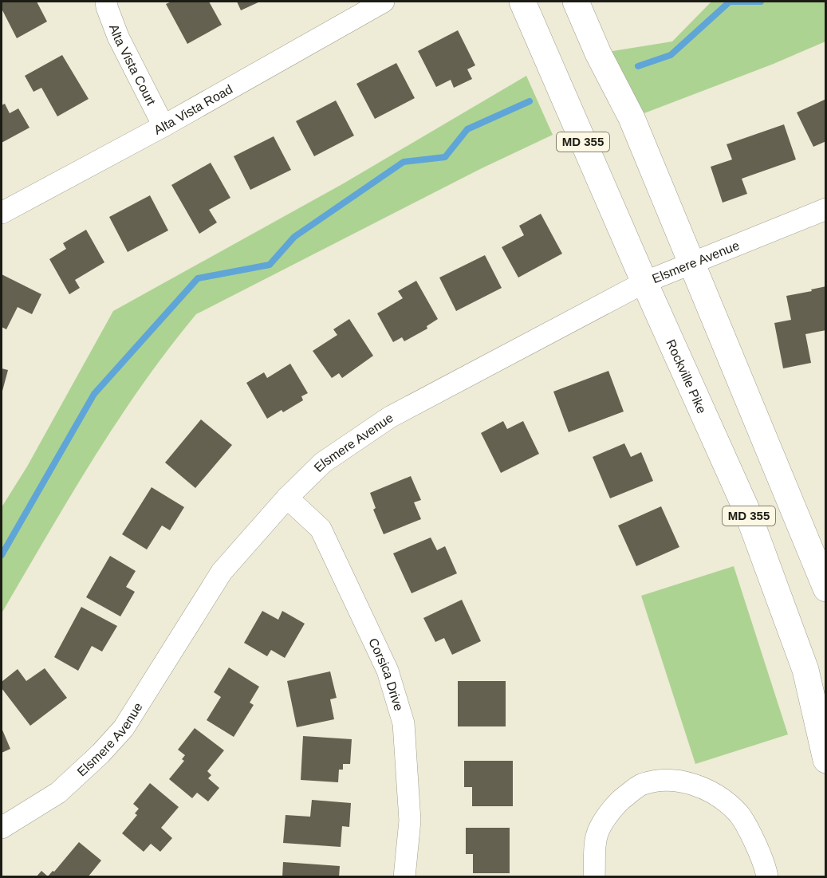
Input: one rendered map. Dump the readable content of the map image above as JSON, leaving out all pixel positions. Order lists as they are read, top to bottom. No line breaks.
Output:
{"streets":{"main road":["MD 355","Rockville Pike"],"street":["Alta Vista Court","Alta Vista Road","Elsmere Avenue","Corsica Drive"]},"crossings":[["Alta Vista Court","Alta Vista Road"],["MD 355","Elsmere Avenue"],["Elsmere Avenue","Rockville Pike"],["Elsmere Avenue","Corsica Drive"]]}
